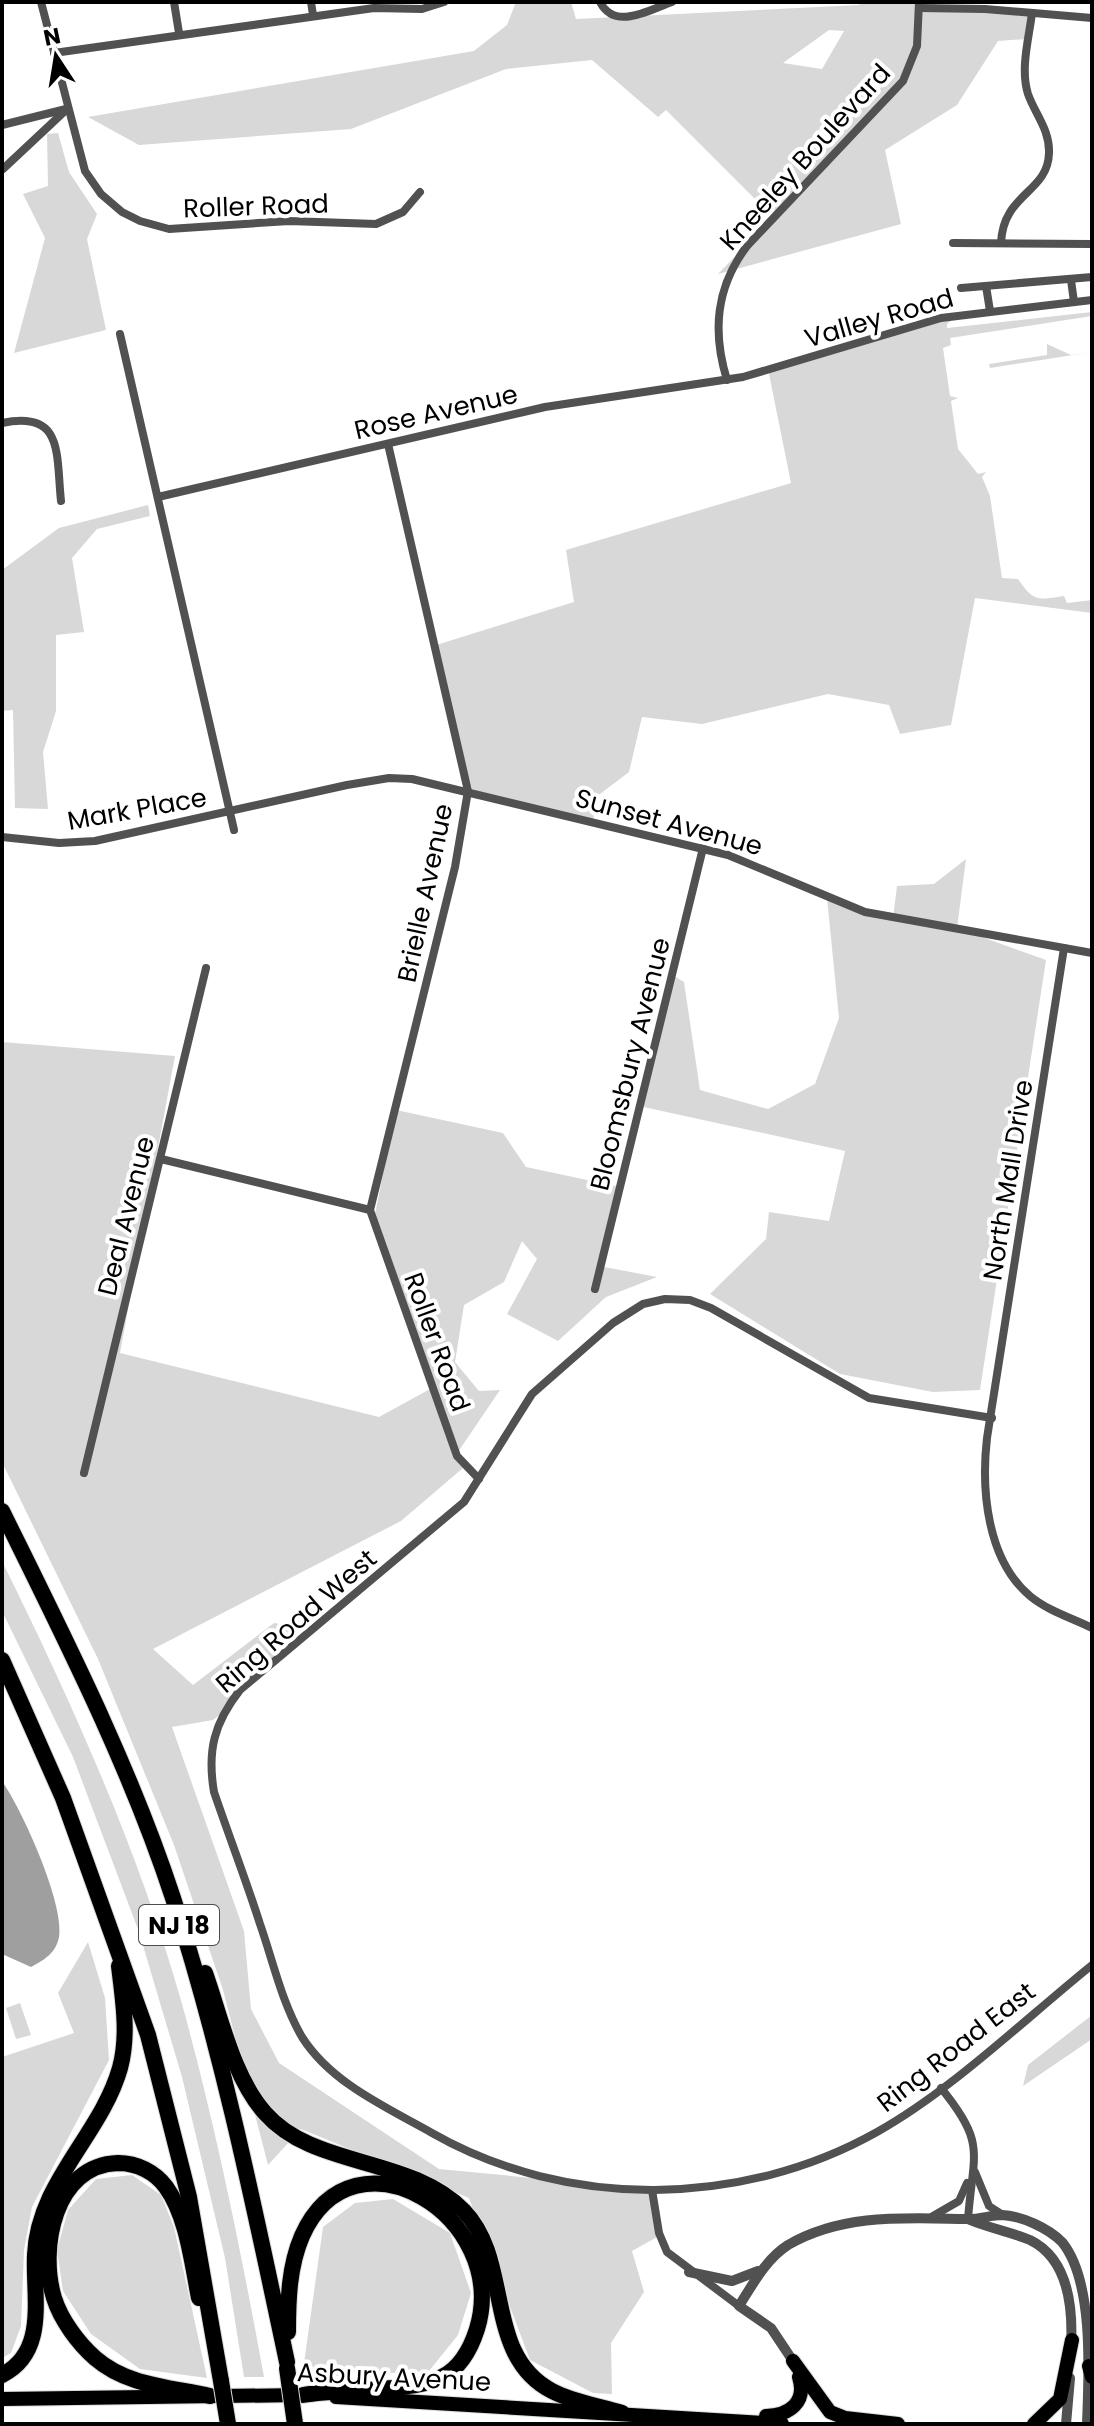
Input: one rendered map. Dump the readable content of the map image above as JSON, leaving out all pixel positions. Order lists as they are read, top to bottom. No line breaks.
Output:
{"streets":{"highway":["NJ 18"],"main road":["Asbury Avenue"],"street":["Kneeley Boulevard","Roller Road","Valley Road","Rose Avenue","Mark Place","Sunset Avenue","Brielle Avenue","Bloomsbury Avenue","North Mall Drive","Deal Avenue","Ring Road West","Ring Road East"]},"crossings":[["Kneeley Boulevard","Valley Road"],["Kneeley Boulevard","Rose Avenue"],["Roller Road","Brielle Avenue"],["Roller Road","Ring Road West"],["Valley Road","Rose Avenue"],["Rose Avenue","Brielle Avenue"],["Mark Place","Sunset Avenue"],["Sunset Avenue","Brielle Avenue"],["Sunset Avenue","Bloomsbury Avenue"],["Sunset Avenue","North Mall Drive"],["North Mall Drive","Ring Road West"],["Ring Road West","Ring Road East"]],"north":"top"}
